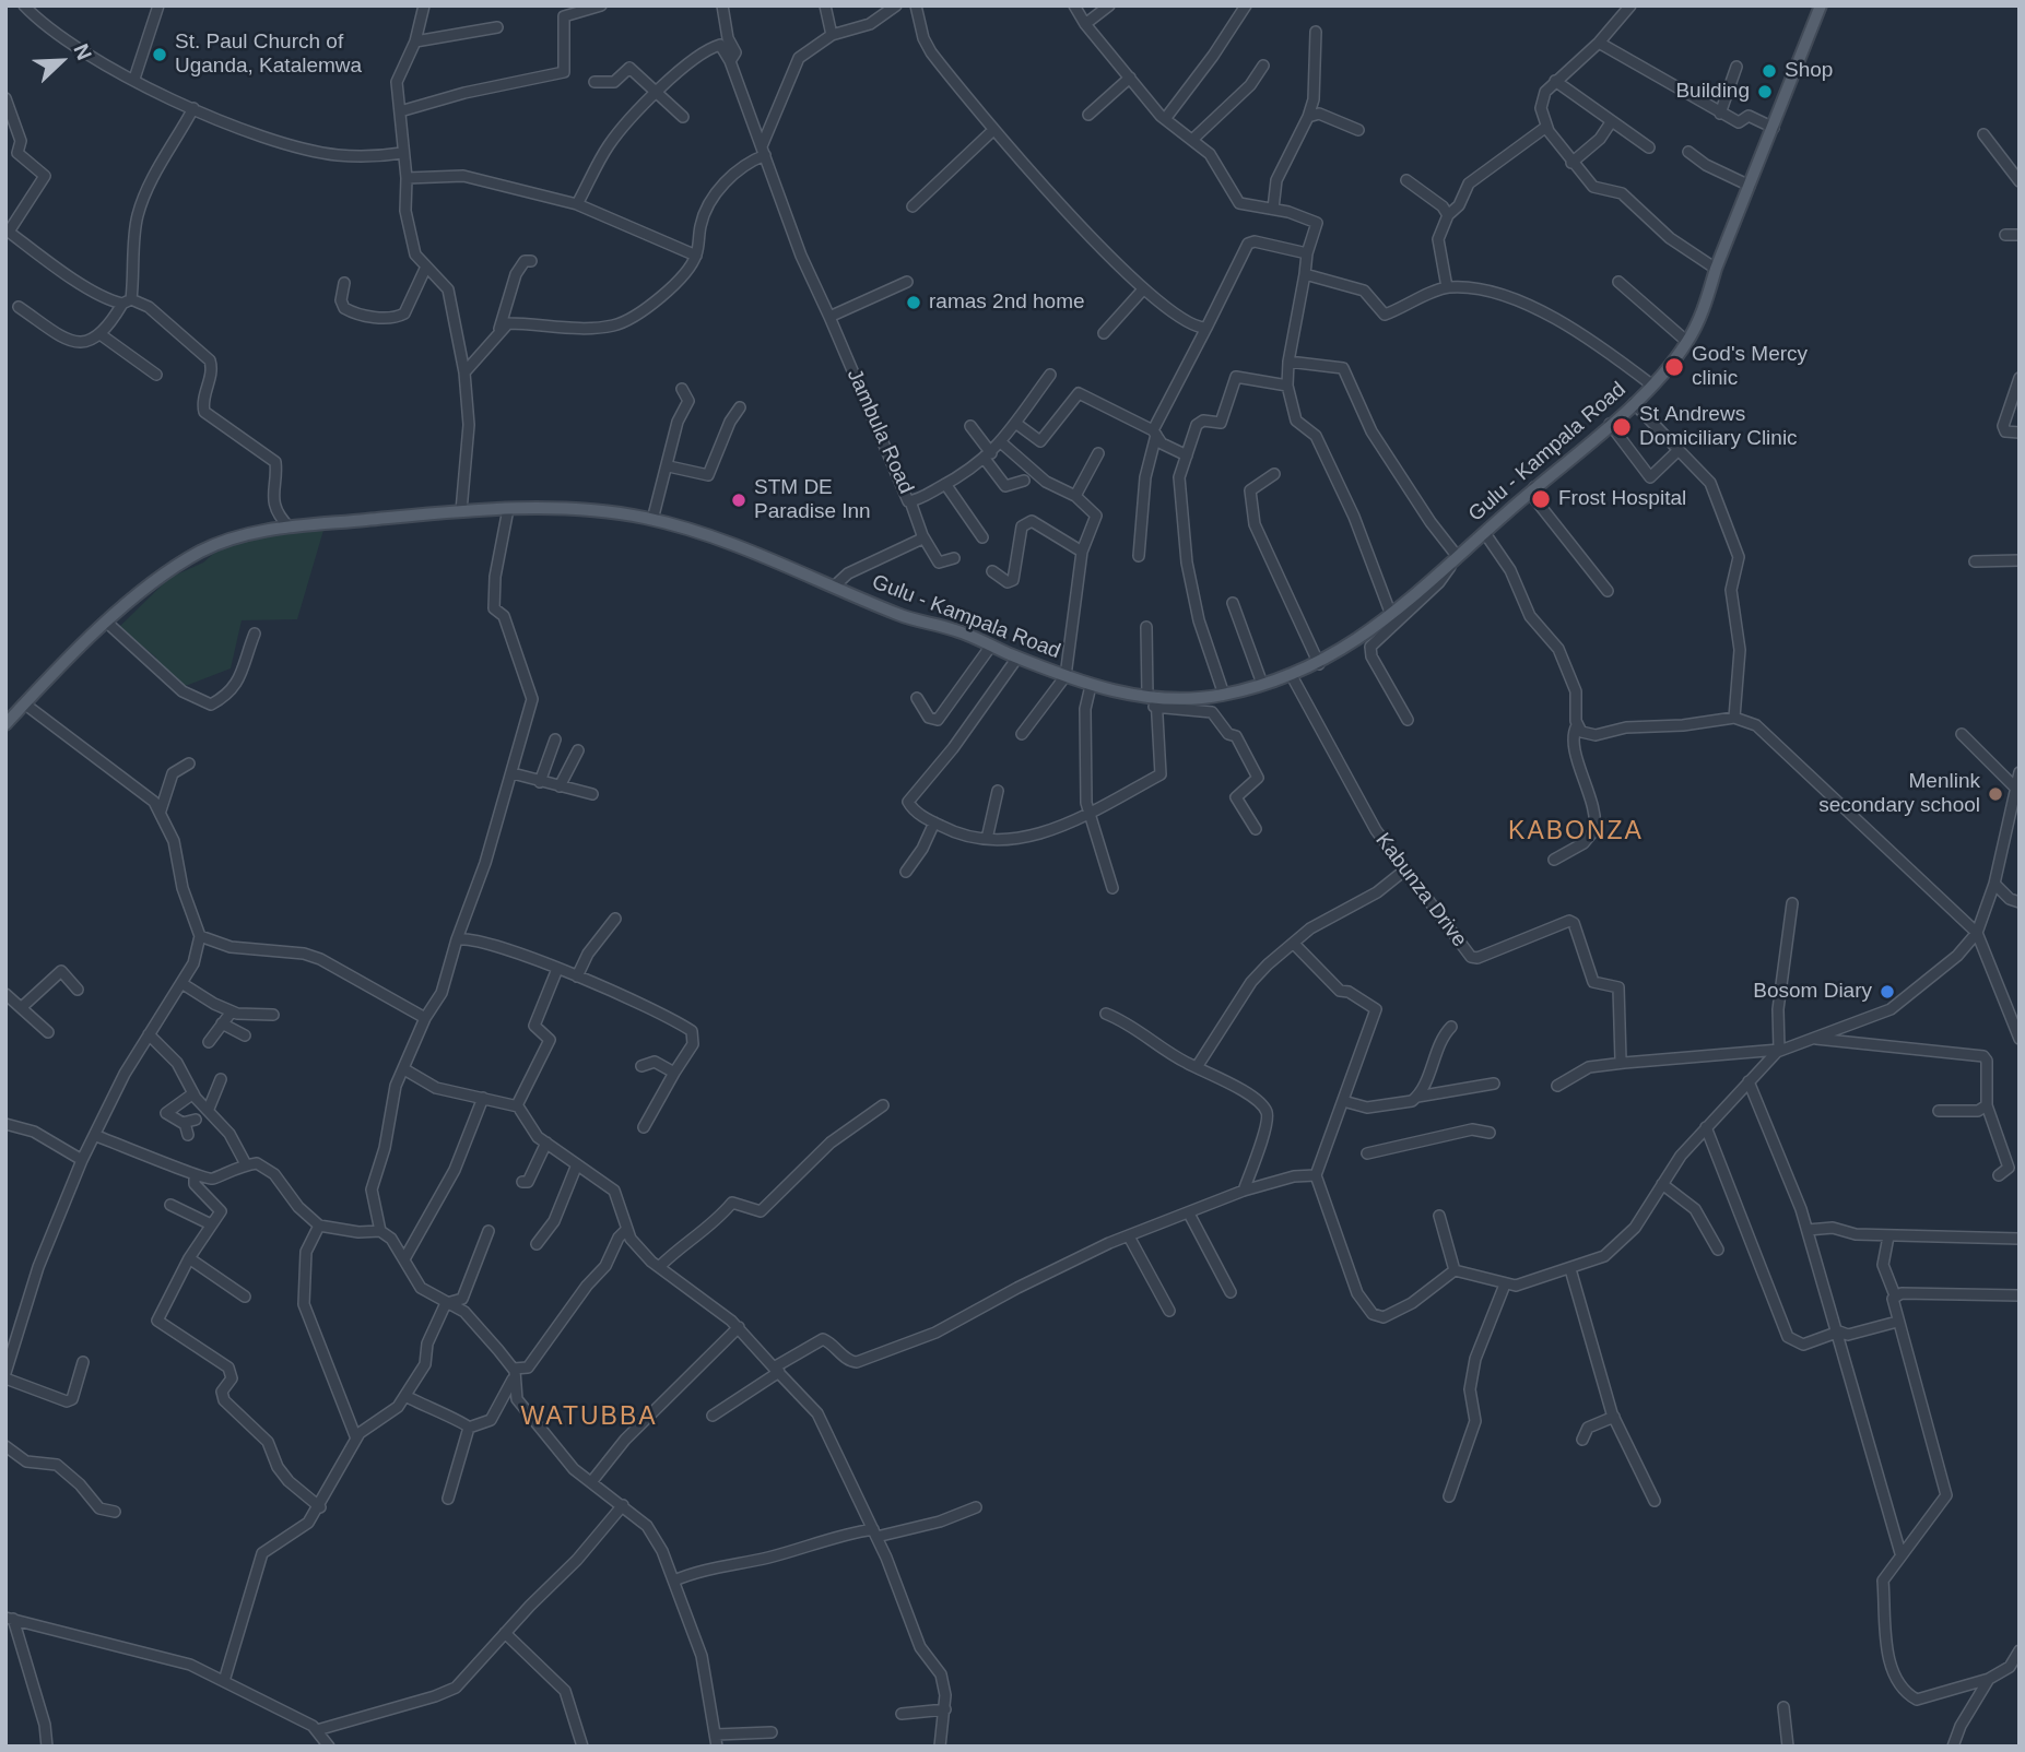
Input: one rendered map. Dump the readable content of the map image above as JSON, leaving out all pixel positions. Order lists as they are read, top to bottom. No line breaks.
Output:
{"streets":{"main road":["Gulu - Kampala Road"],"street":["Jambula Road","Kabunza Drive"]},"crossings":[["Gulu - Kampala Road","Kabunza Drive"]],"districts":["KABONZA","WATUBBA"],"places":["St. Paul Church of Uganda, Katalemwa","Shop","Building","ramas 2nd home","God's Mercy clinic","St Andrews Domiciliary Clinic","Frost Hospital","STM DE Paradise Inn","Menlink secondary school","Bosom Diary"],"north":"top right"}
